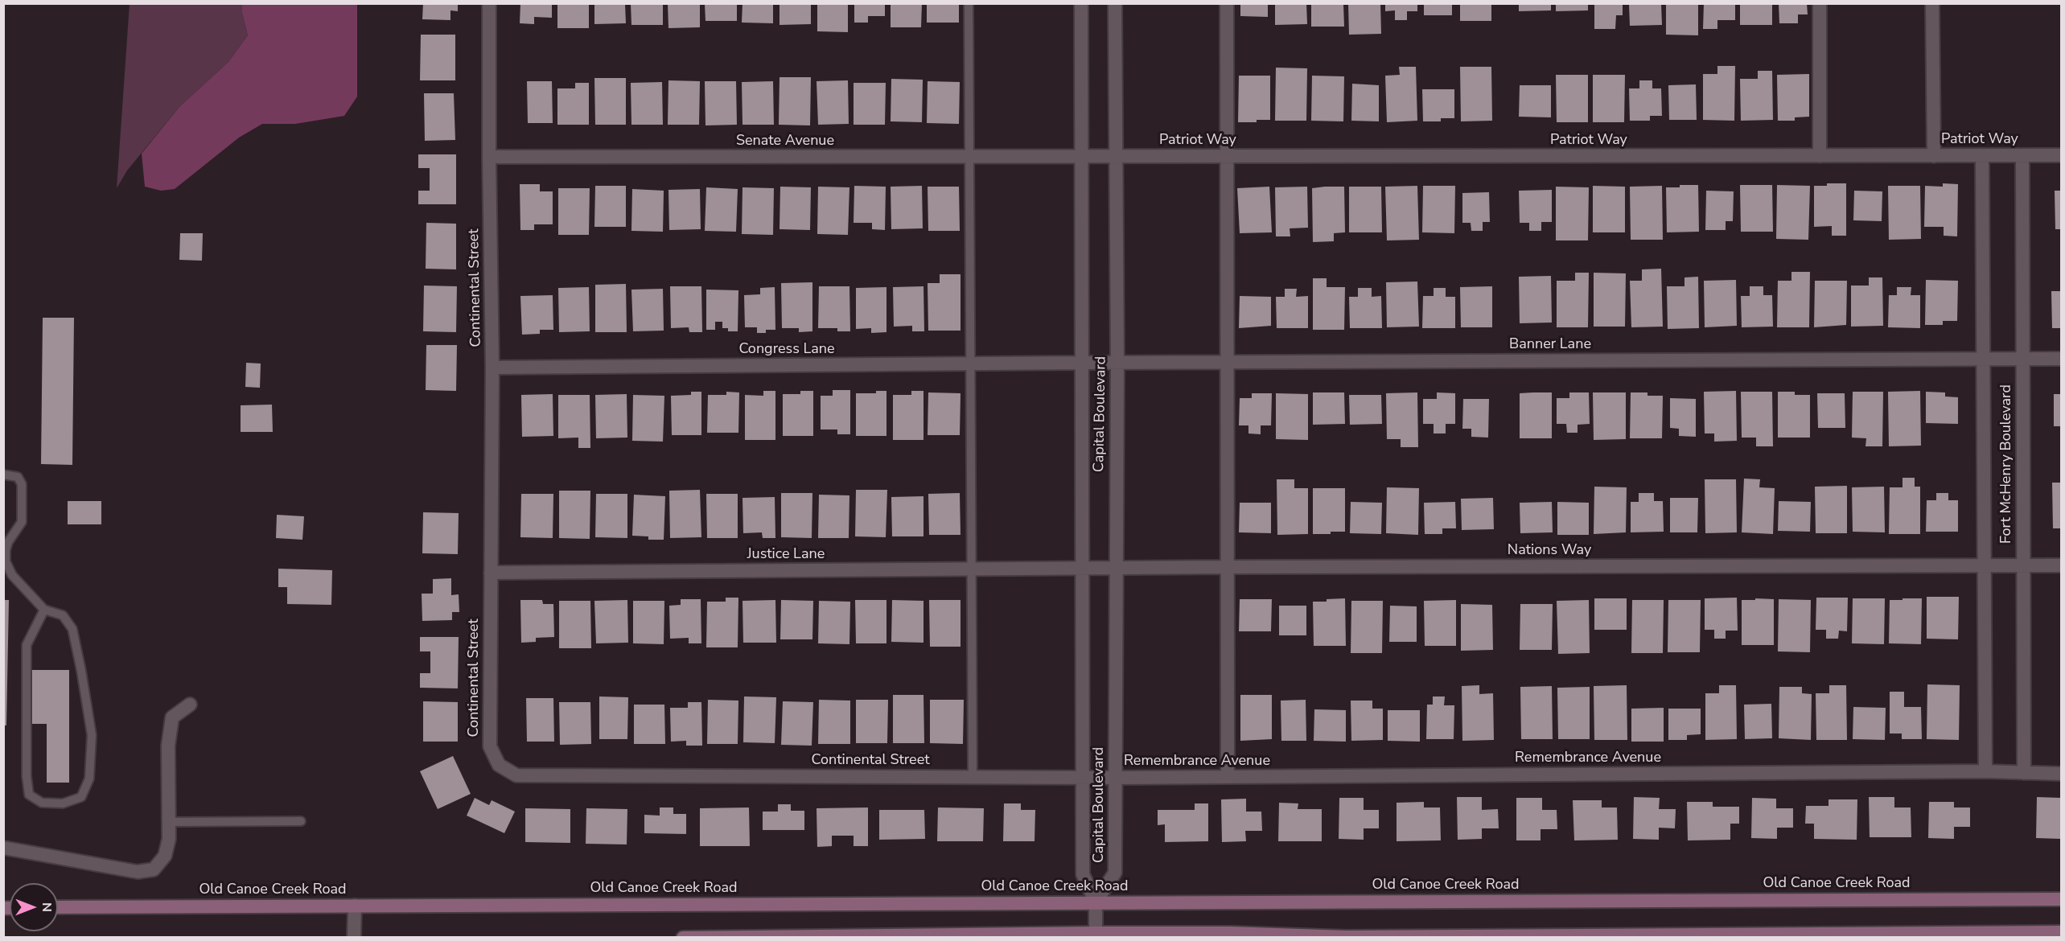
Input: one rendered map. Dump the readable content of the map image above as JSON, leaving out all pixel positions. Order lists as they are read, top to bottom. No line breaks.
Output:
{"streets":{"main road":["Old Canoe Creek Road"],"street":["Patriot Way","Senate Avenue","Continental Street","Banner Lane","Congress Lane","Capital Boulevard","Fort McHenry Boulevard","Nations Way","Justice Lane","Remembrance Avenue"]},"crossings":[["Patriot Way","Senate Avenue"],["Patriot Way","Capital Boulevard"],["Patriot Way","Fort McHenry Boulevard"],["Senate Avenue","Continental Street"],["Senate Avenue","Capital Boulevard"],["Continental Street","Congress Lane"],["Continental Street","Capital Boulevard"],["Continental Street","Justice Lane"],["Continental Street","Remembrance Avenue"],["Banner Lane","Congress Lane"],["Banner Lane","Capital Boulevard"],["Banner Lane","Fort McHenry Boulevard"],["Congress Lane","Capital Boulevard"],["Capital Boulevard","Nations Way"],["Capital Boulevard","Justice Lane"],["Capital Boulevard","Remembrance Avenue"],["Capital Boulevard","Old Canoe Creek Road"],["Fort McHenry Boulevard","Nations Way"],["Fort McHenry Boulevard","Remembrance Avenue"],["Nations Way","Justice Lane"]],"north":"right"}
